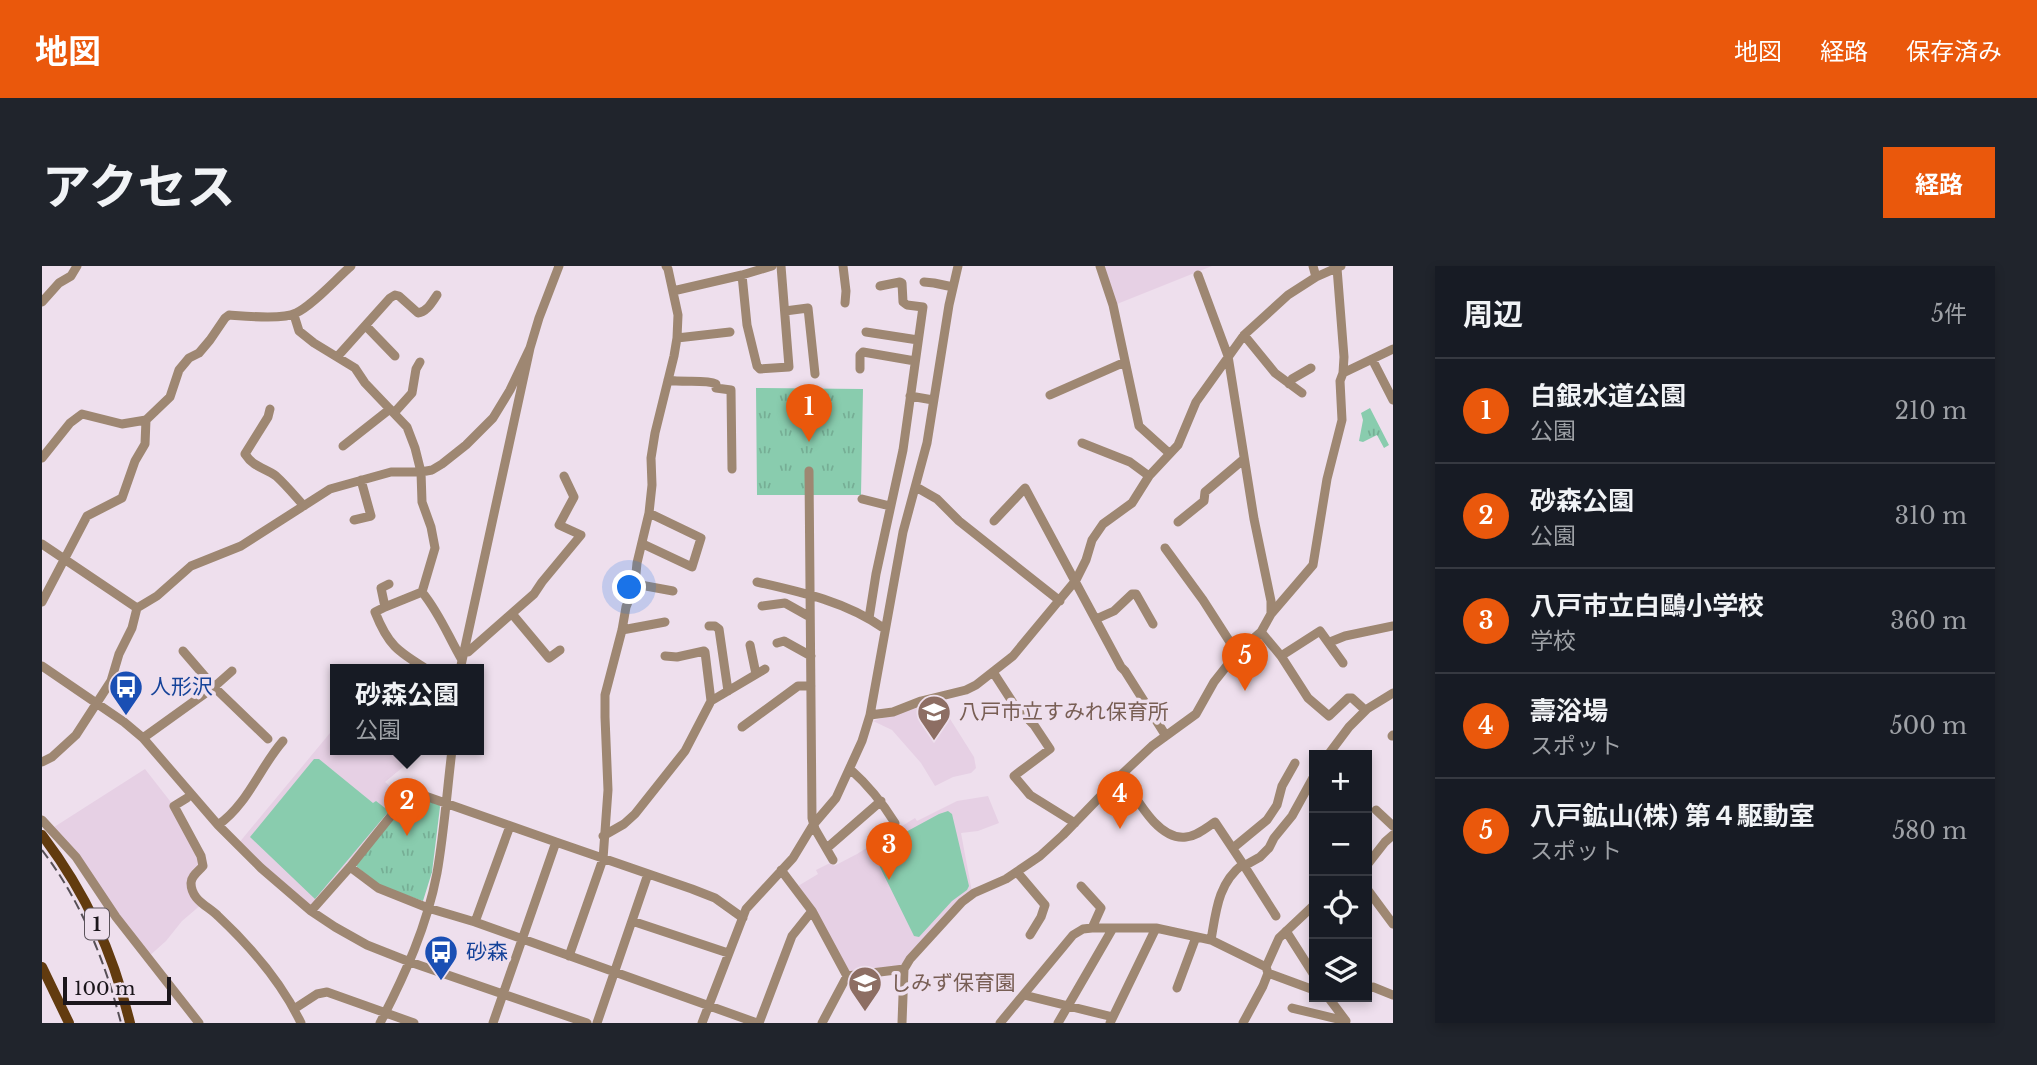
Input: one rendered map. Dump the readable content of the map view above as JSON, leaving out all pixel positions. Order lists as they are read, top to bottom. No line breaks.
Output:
{"streets":{"main road":["1"]},"places":{"bus stop":["人形沢","砂森"],"school or university":["八戸市立すみれ保育所","しみず保育園"]},"scale_bar":"100 m","page":{"header":"地図","nav":["地図","経路","保存済み"],"title":"アクセス","buttons":"経路","heading":["周辺","5件"],"list":[{"mark":"1","name":"白銀水道公園","note":"公園","value":"210 m"},{"mark":"2","name":"砂森公園","note":"公園","value":"310 m"},{"mark":"3","name":"八戸市立白鷗小学校","note":"学校","value":"360 m"},{"mark":"4","name":"壽浴場","note":"スポット","value":"500 m"},{"mark":"5","name":"八戸鉱山(株) 第４駆動室","note":"スポット","value":"580 m"}],"pins":["1","5","4","2","3"],"popup":["砂森公園","公園"],"map_buttons":["+","−"],"scale":"100 m"}}
